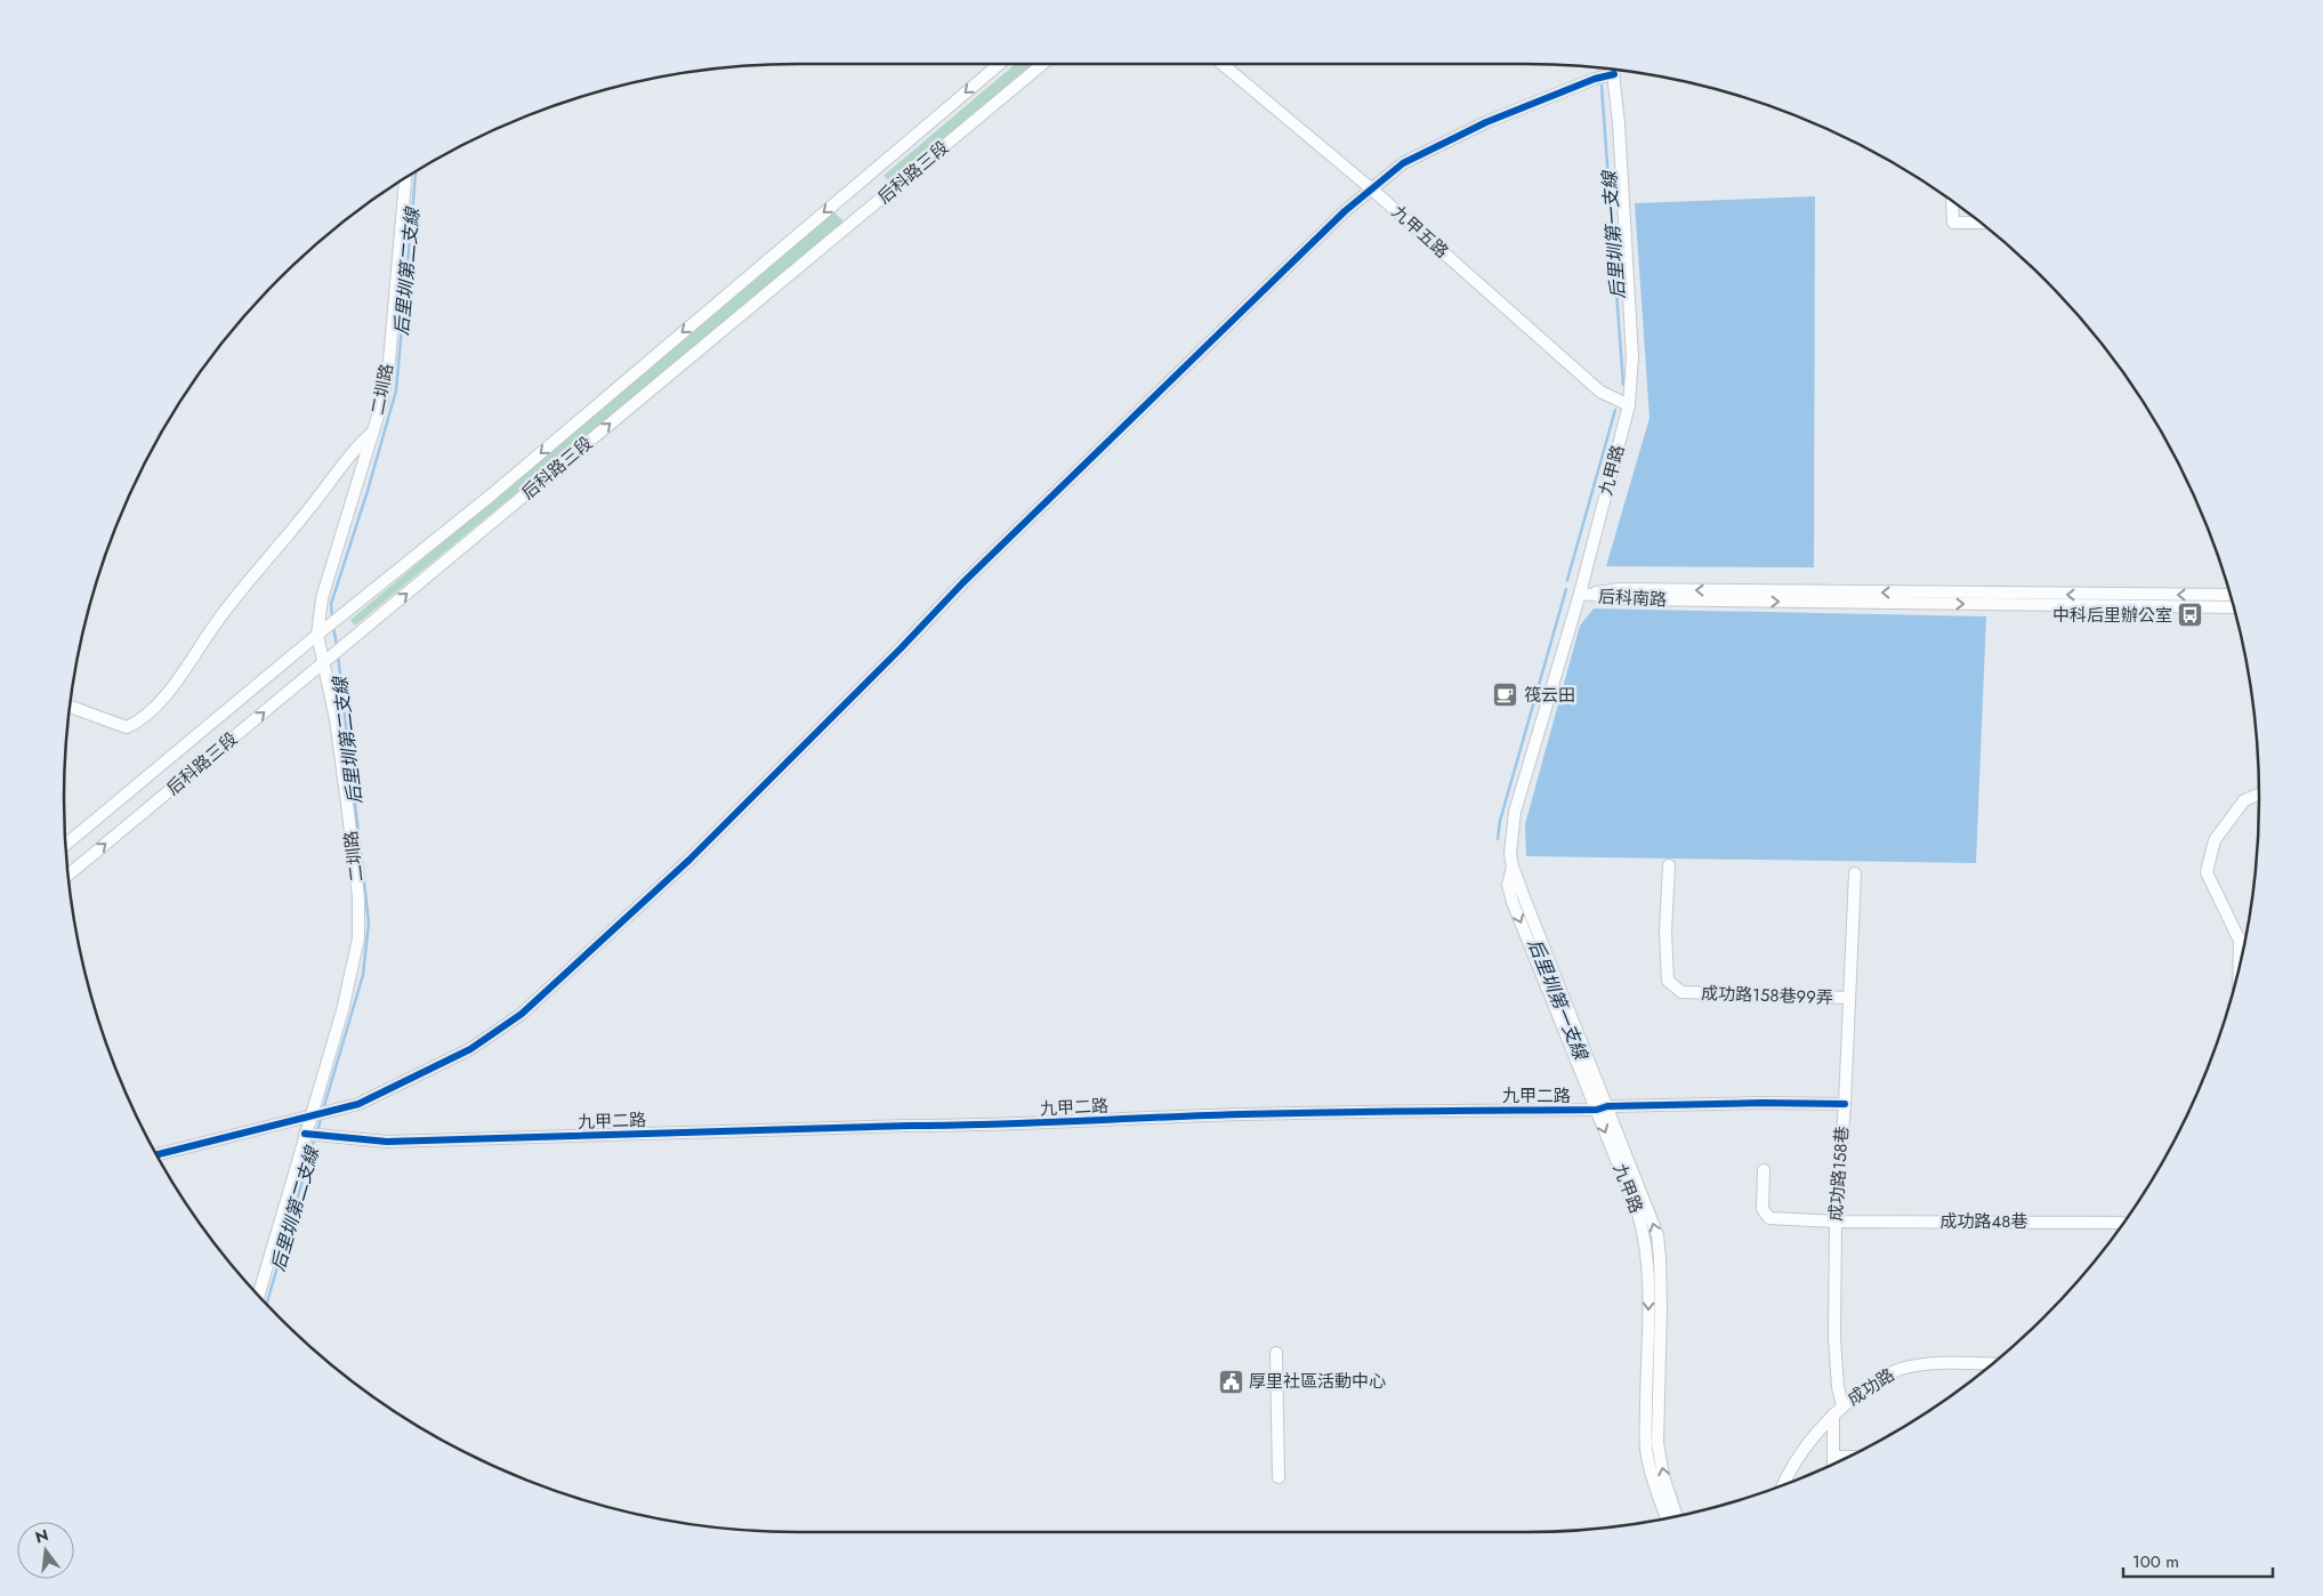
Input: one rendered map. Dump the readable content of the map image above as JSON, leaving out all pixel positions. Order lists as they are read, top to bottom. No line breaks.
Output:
{"streets":{"street":["后科路三段","九甲五路","二圳路","九甲路","后科南路","成功路158巷99弄","九甲二路","成功路158巷","成功路48巷","成功路"]},"crossings":[["后科路三段","二圳路"],["九甲五路","九甲路"],["二圳路","九甲二路"],["九甲路","后科南路"],["九甲路","九甲二路"],["成功路158巷99弄","成功路158巷"],["九甲二路","成功路158巷"],["成功路158巷","成功路48巷"],["成功路158巷","成功路"]],"water":["后里圳第一支線","后里圳第二支線"],"places":{"bus stop":["中科后里辦公室"],"cafe":["筏云田"],"public building":["厚里社區活動中心"]},"scale_bar":"100 m","north":"top"}
